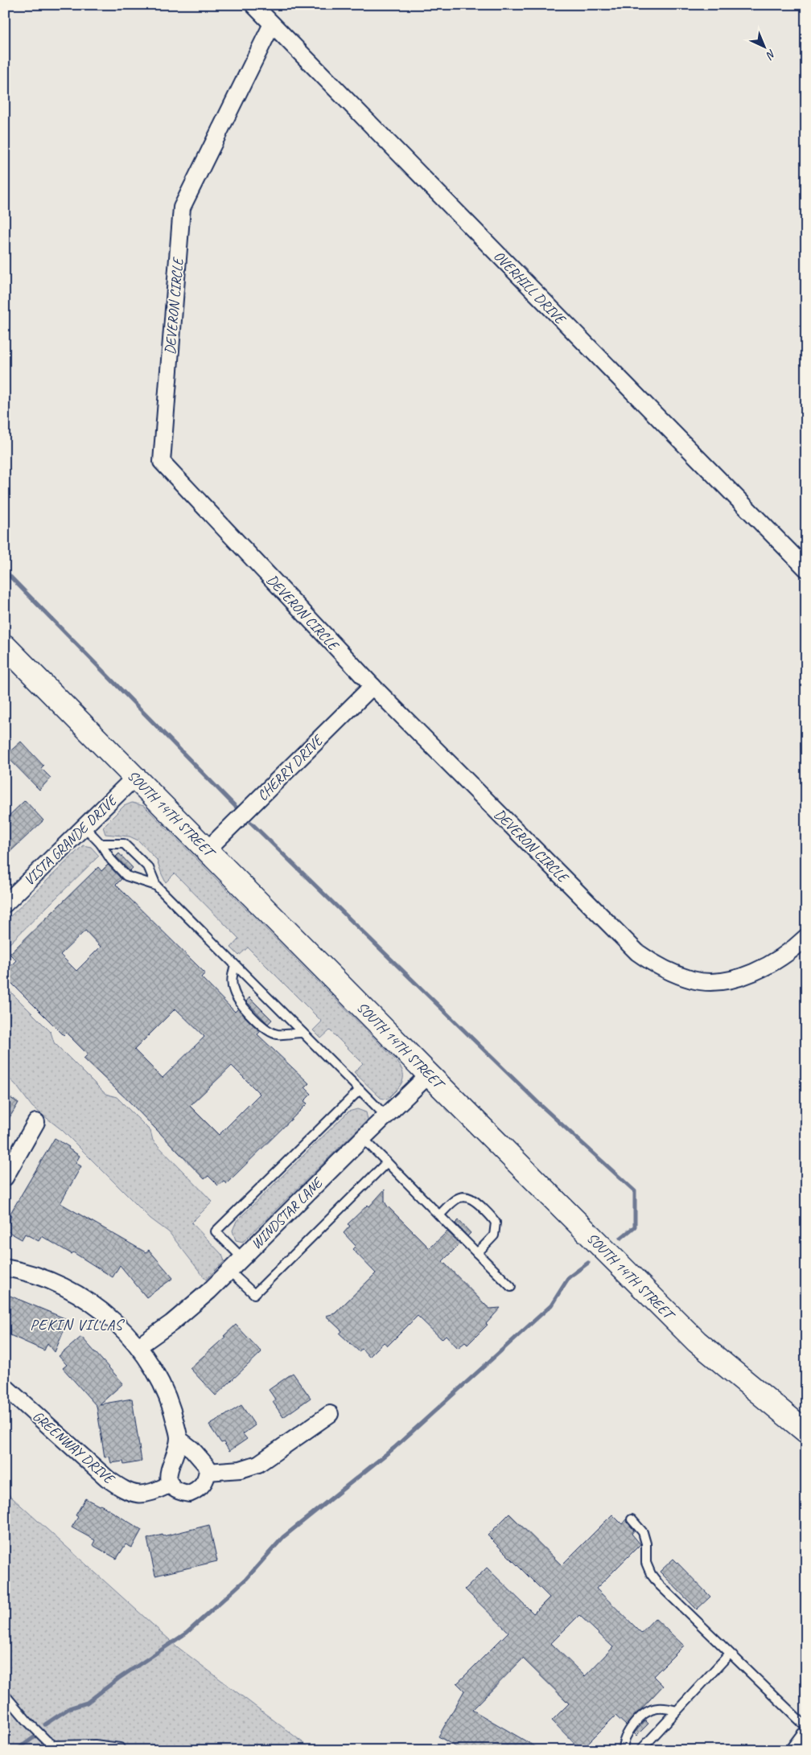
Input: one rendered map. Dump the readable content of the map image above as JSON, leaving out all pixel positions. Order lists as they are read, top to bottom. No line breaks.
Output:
{"streets":{"main road":["SOUTH 14TH STREET"],"street":["OVERHILL DRIVE","DEVERON CIRCLE","CHERRY DRIVE","VISTA GRANDE DRIVE","WINDSTAR LANE","GREENWAY DRIVE"]},"crossings":[["OVERHILL DRIVE","DEVERON CIRCLE"],["DEVERON CIRCLE","CHERRY DRIVE"],["CHERRY DRIVE","SOUTH 14TH STREET"],["SOUTH 14TH STREET","VISTA GRANDE DRIVE"],["SOUTH 14TH STREET","WINDSTAR LANE"]],"districts":["PEKIN VILLAS"],"north":"bottom right"}
